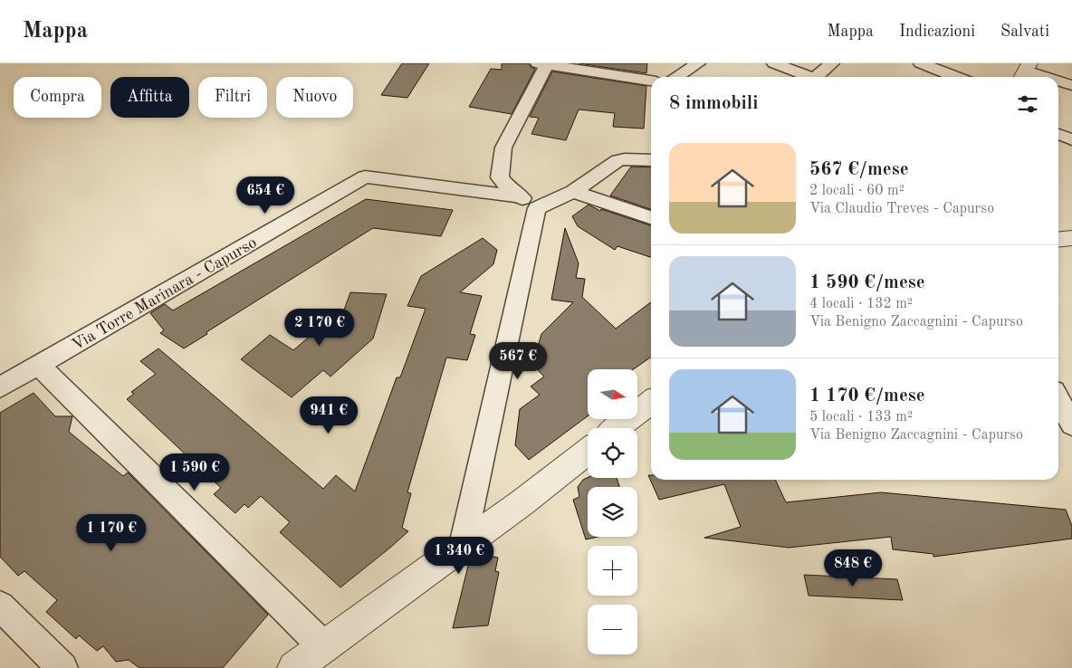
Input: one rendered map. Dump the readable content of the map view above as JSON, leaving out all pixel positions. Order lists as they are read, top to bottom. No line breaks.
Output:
{"streets":{"street":["Via Torre Marinara - Capurso"]},"north":"right","page":{"header":"Mappa","nav":["Mappa","Indicazioni","Salvati"],"chip":["Compra","Affitta","Filtri","Nuovo"],"heading":"8 immobili","list":[{"name":"567 €/mese","note":"2 locali · 60 m² · Via Claudio Treves - Capurso"},{"name":"1 590 €/mese","note":"4 locali · 132 m² · Via Benigno Zaccagnini - Capurso"},{"name":"1 170 €/mese","note":"5 locali · 133 m² · Via Benigno Zaccagnini - Capurso"}],"price":["654 €","2 170 €","567 €","941 €","1 590 €","1 170 €","1 340 €","848 €"],"map_buttons":["+","−"]}}
